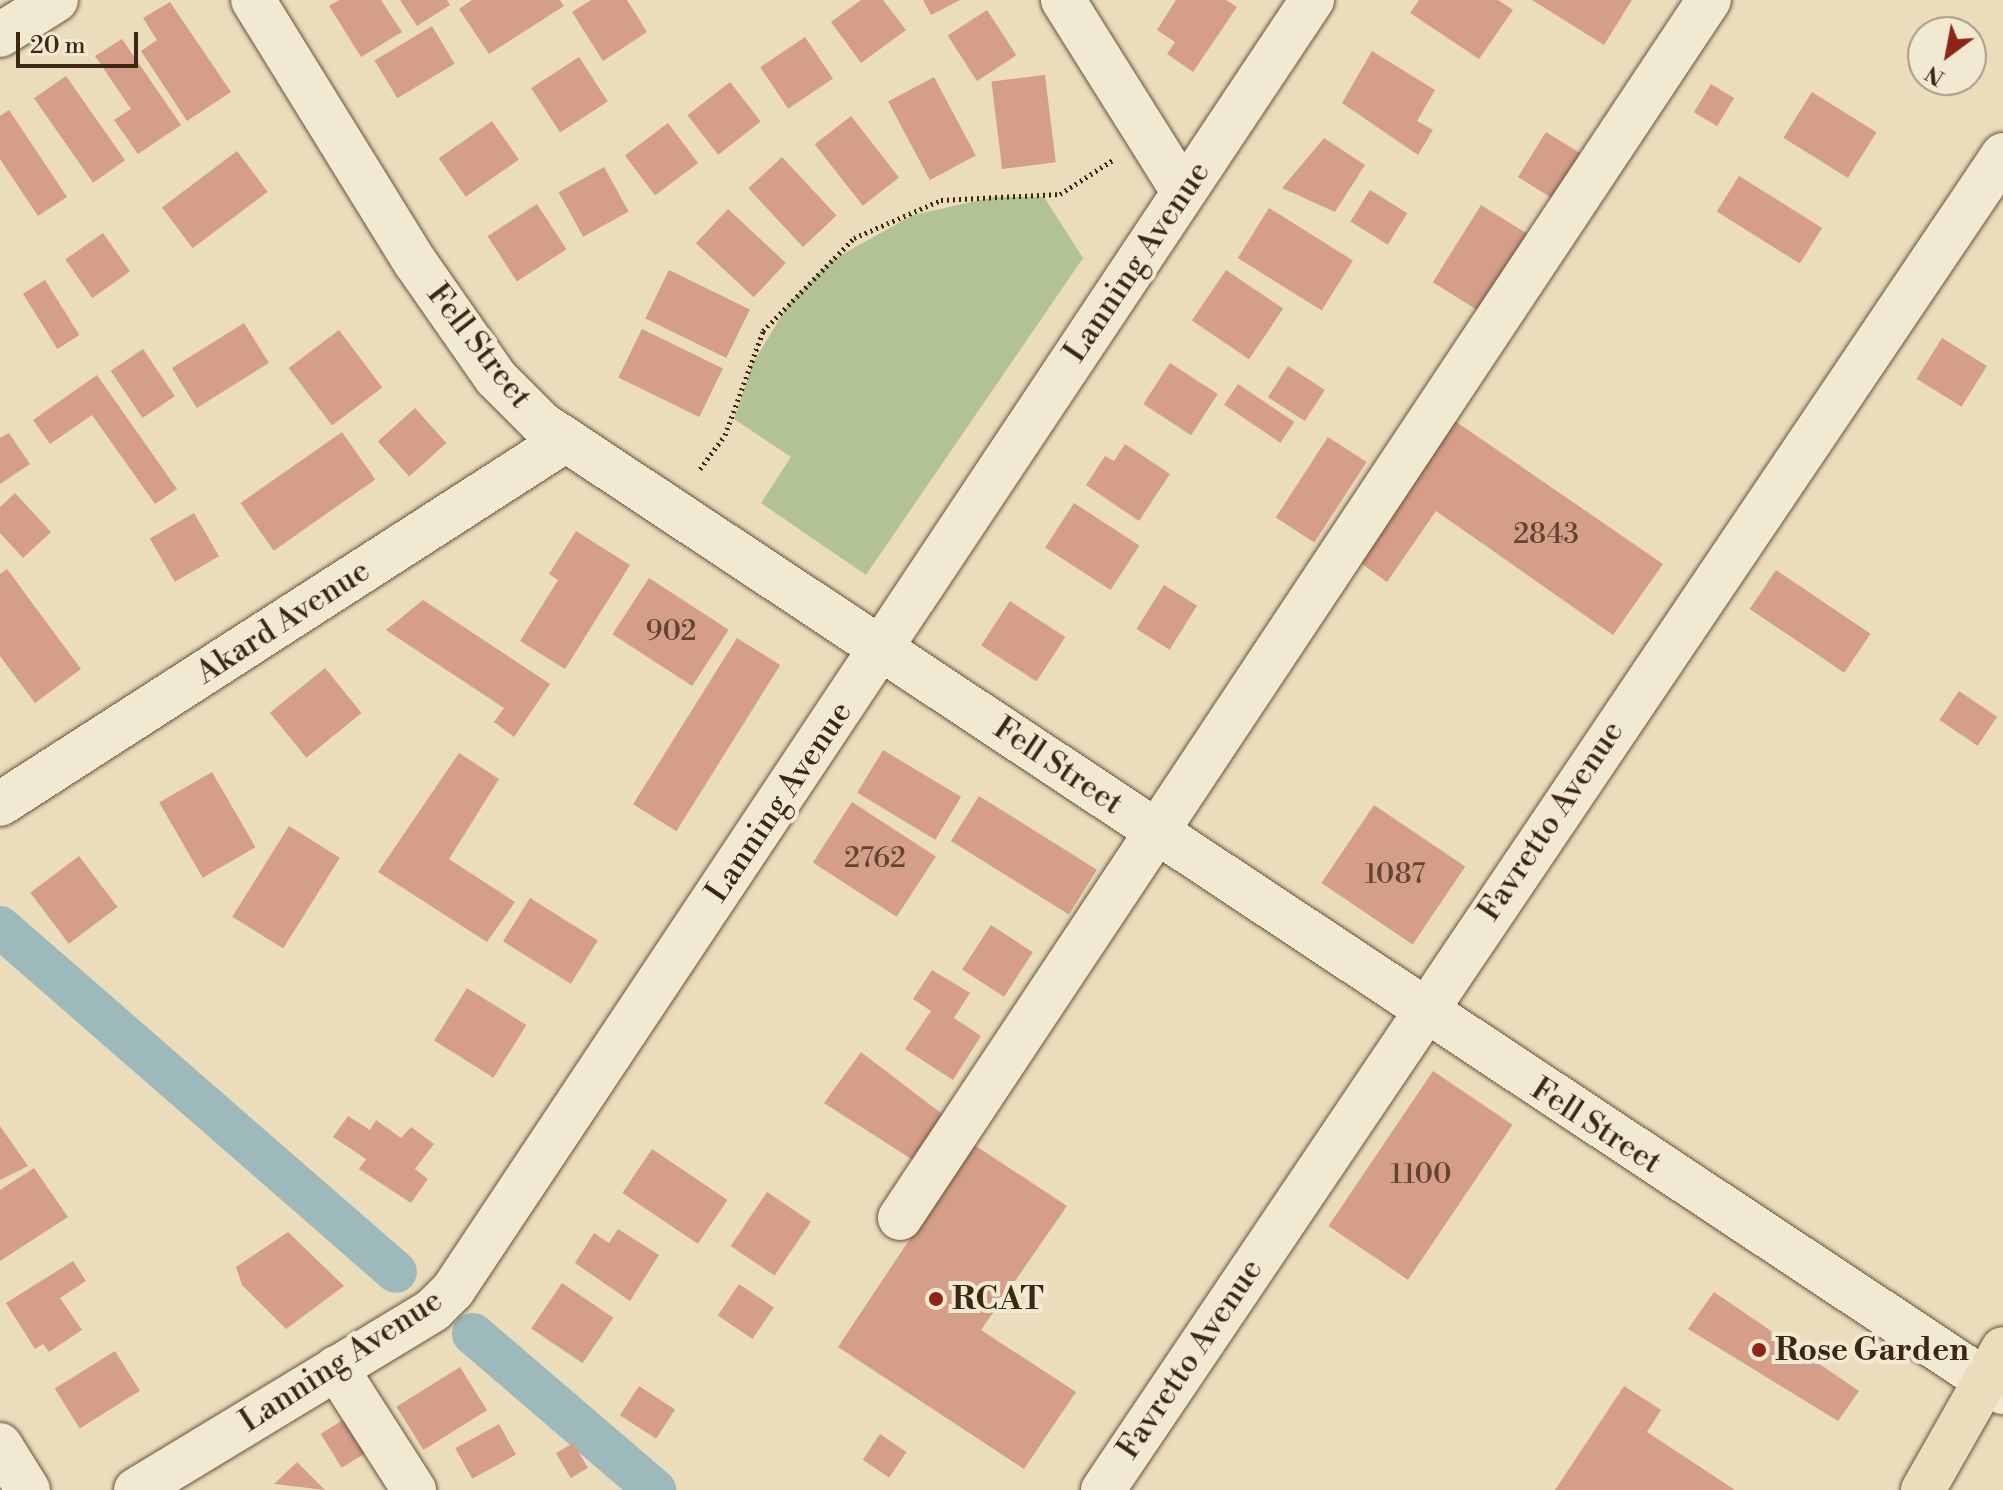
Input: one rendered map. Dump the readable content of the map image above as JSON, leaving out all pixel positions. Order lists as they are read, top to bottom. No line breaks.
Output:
{"streets":{"street":["Lanning Avenue","Fell Street","Akard Avenue","Favretto Avenue"]},"crossings":[["Lanning Avenue","Fell Street"],["Fell Street","Akard Avenue"],["Fell Street","Favretto Avenue"]],"places":["RCAT","Rose Garden"],"house_numbers":["2843","902","2762","1087","1100"],"scale_bar":"20 m","north":"bottom left"}
